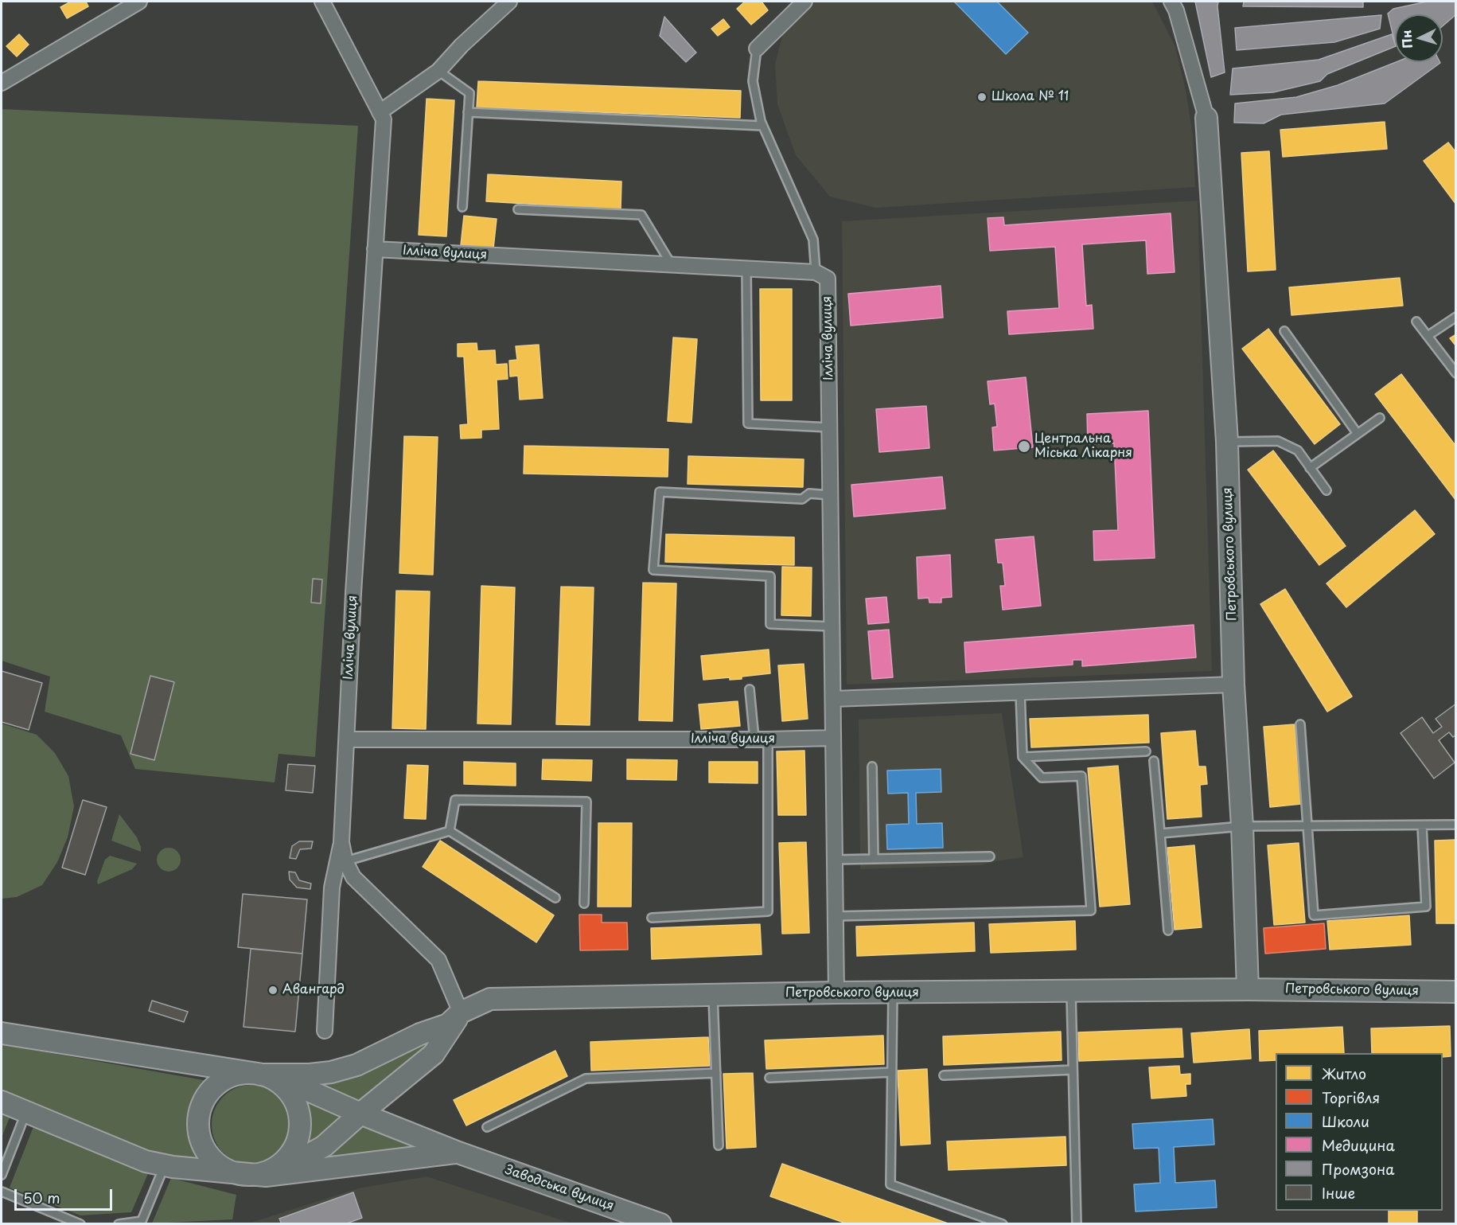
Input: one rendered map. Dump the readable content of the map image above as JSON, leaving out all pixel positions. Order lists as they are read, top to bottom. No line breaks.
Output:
{"streets":{"main road":["Петровського вулиця","Заводська вулиця"],"street":["Ілліча вулиця"]},"crossings":[["Ілліча вулиця","Петровського вулиця"],["Петровського вулиця","Заводська вулиця"]],"places":["Школа № 11","Центральна Міська Лікарня","Авангард"],"legend":["Житло","Торгівля","Школи","Медицина","Промзона","Інше"],"scale_bar":"50 m","north":"left"}
